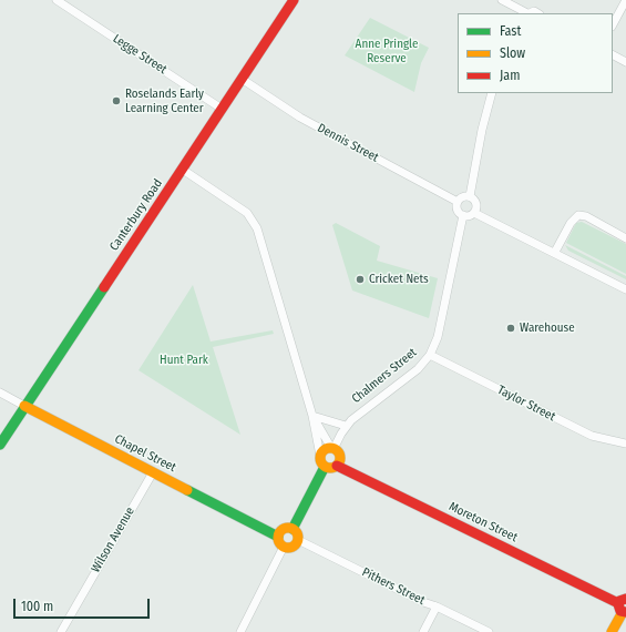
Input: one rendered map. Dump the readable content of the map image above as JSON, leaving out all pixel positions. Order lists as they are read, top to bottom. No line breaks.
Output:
{"streets":{"main road":["Canterbury Road","Chapel Street","Moreton Street"],"street":["Legge Street","Dennis Street","Chalmers Street","Taylor Street","Wilson Avenue","Pithers Street"]},"crossings":[["Legge Street","Canterbury Road"],["Dennis Street","Canterbury Road"],["Dennis Street","Chalmers Street"],["Canterbury Road","Chapel Street"],["Chalmers Street","Taylor Street"],["Chalmers Street","Moreton Street"],["Chapel Street","Wilson Avenue"],["Chapel Street","Pithers Street"]],"parks":["Anne Pringle Reserve","Hunt Park"],"places":["Roselands Early Learning Center","Cricket Nets","Warehouse"],"legend":["Fast","Slow","Jam"],"scale_bar":"100 m"}
